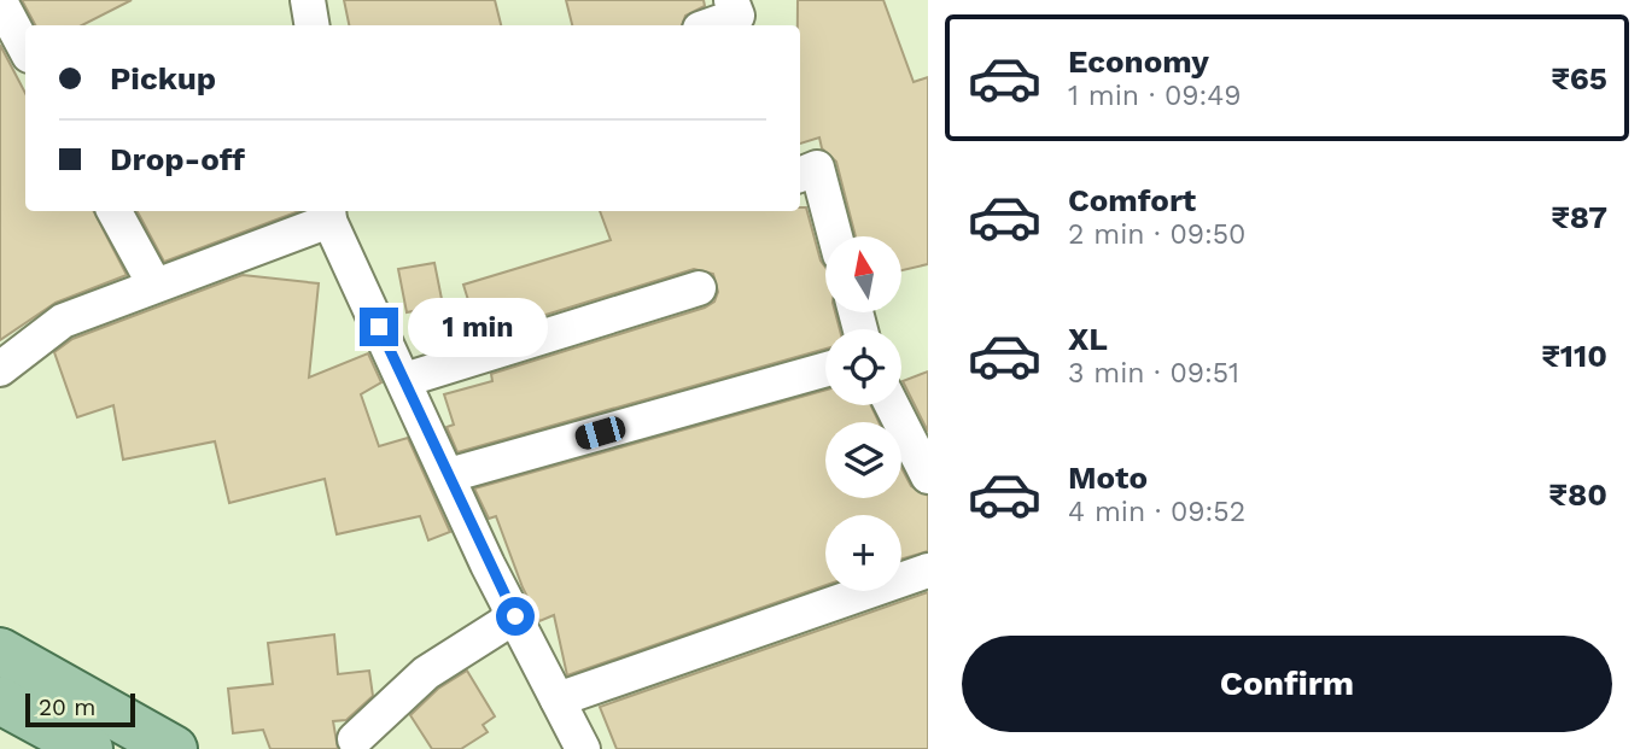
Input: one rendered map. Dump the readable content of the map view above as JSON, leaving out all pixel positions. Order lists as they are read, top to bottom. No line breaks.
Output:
{"scale_bar":"20 m","north":"top","page":{"list":[{"name":"Economy","note":"1 min · 09:49","value":"₹65"},{"name":"Comfort","note":"2 min · 09:50","value":"₹87"},{"name":"XL","note":"3 min · 09:51","value":"₹110"},{"name":"Moto","note":"4 min · 09:52","value":"₹80"}],"banner":["Pickup","Drop-off"],"map_buttons":"+","bubble":"1 min","buttons":"Confirm","scale":"20 m"}}
